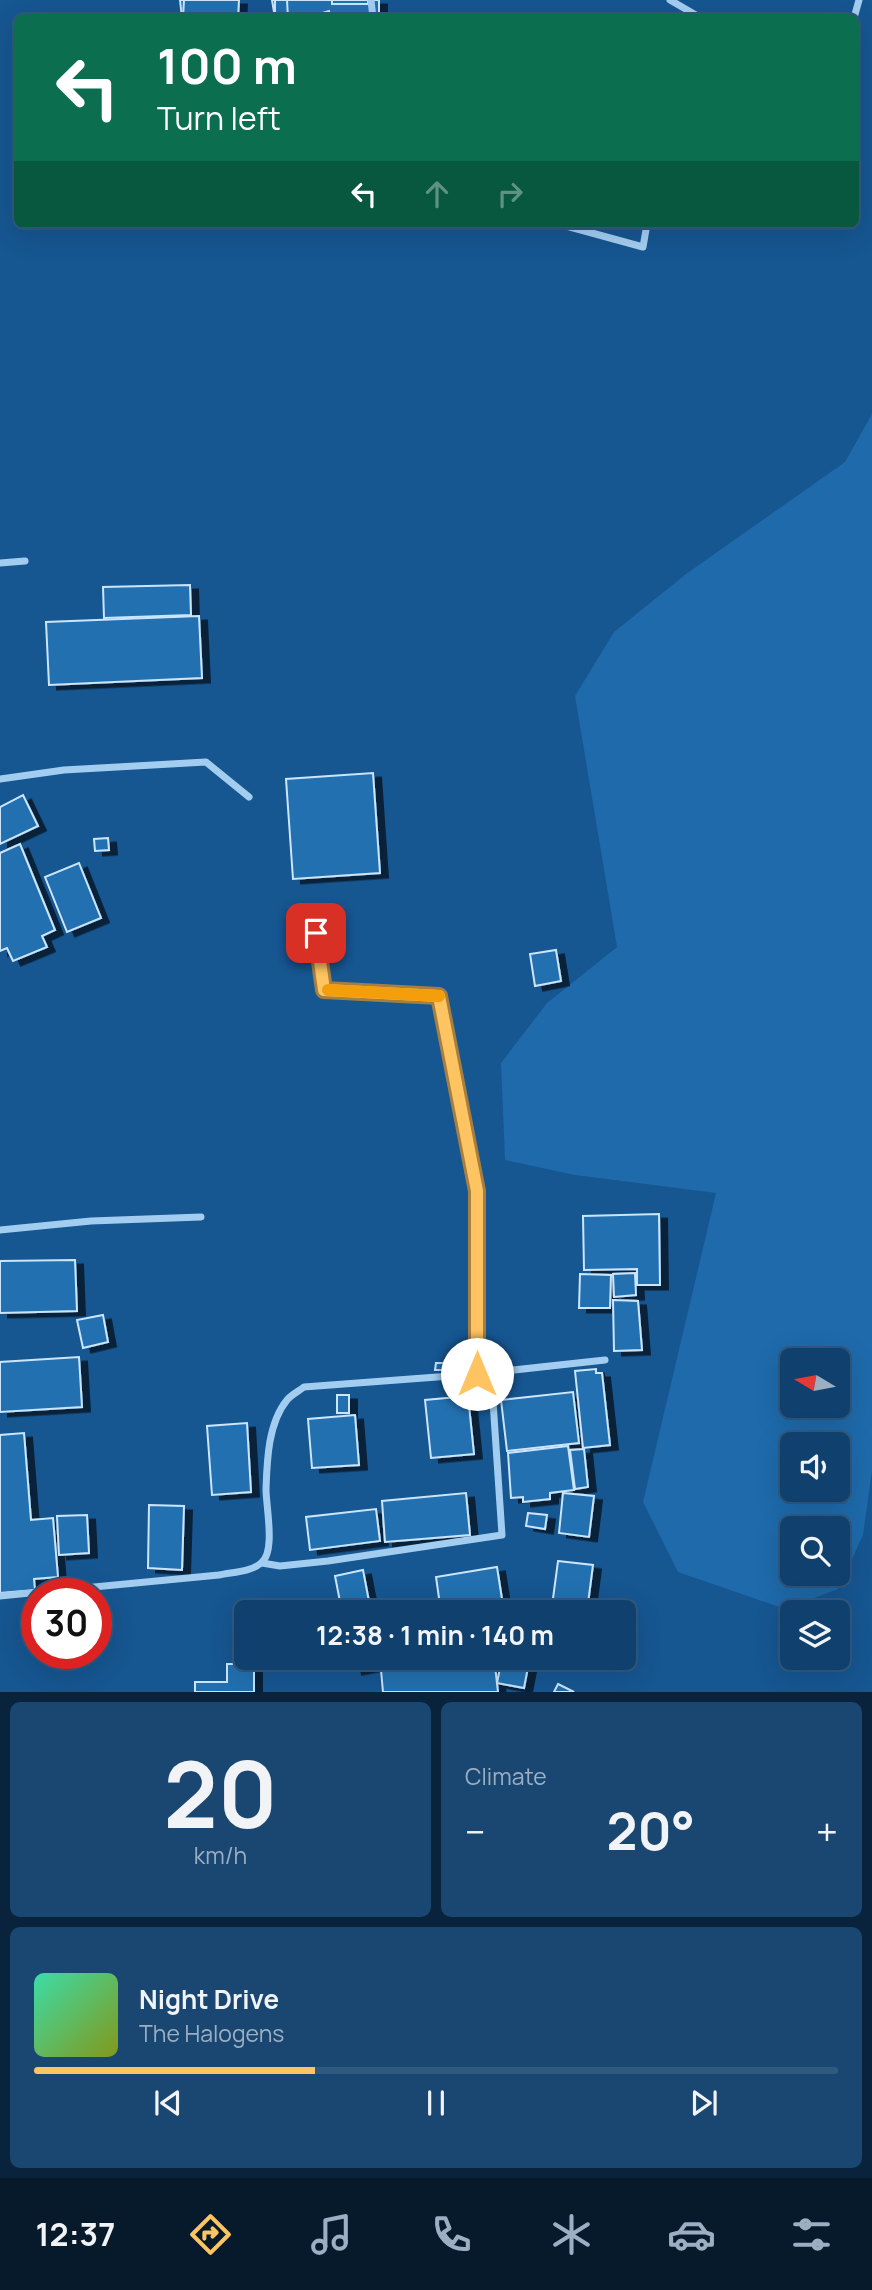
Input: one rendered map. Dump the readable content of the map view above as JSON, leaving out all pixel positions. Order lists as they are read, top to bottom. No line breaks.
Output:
{"north":"left","page":{"turn":["100 m","Turn left"],"limit":"30","trip":"12:38 · 1 min · 140 m","tile":[["20","km/h"],"Climate"],"heat":["−","20°","+"],"song":["Night Drive","The Halogens"],"tabs":"12:37"}}
